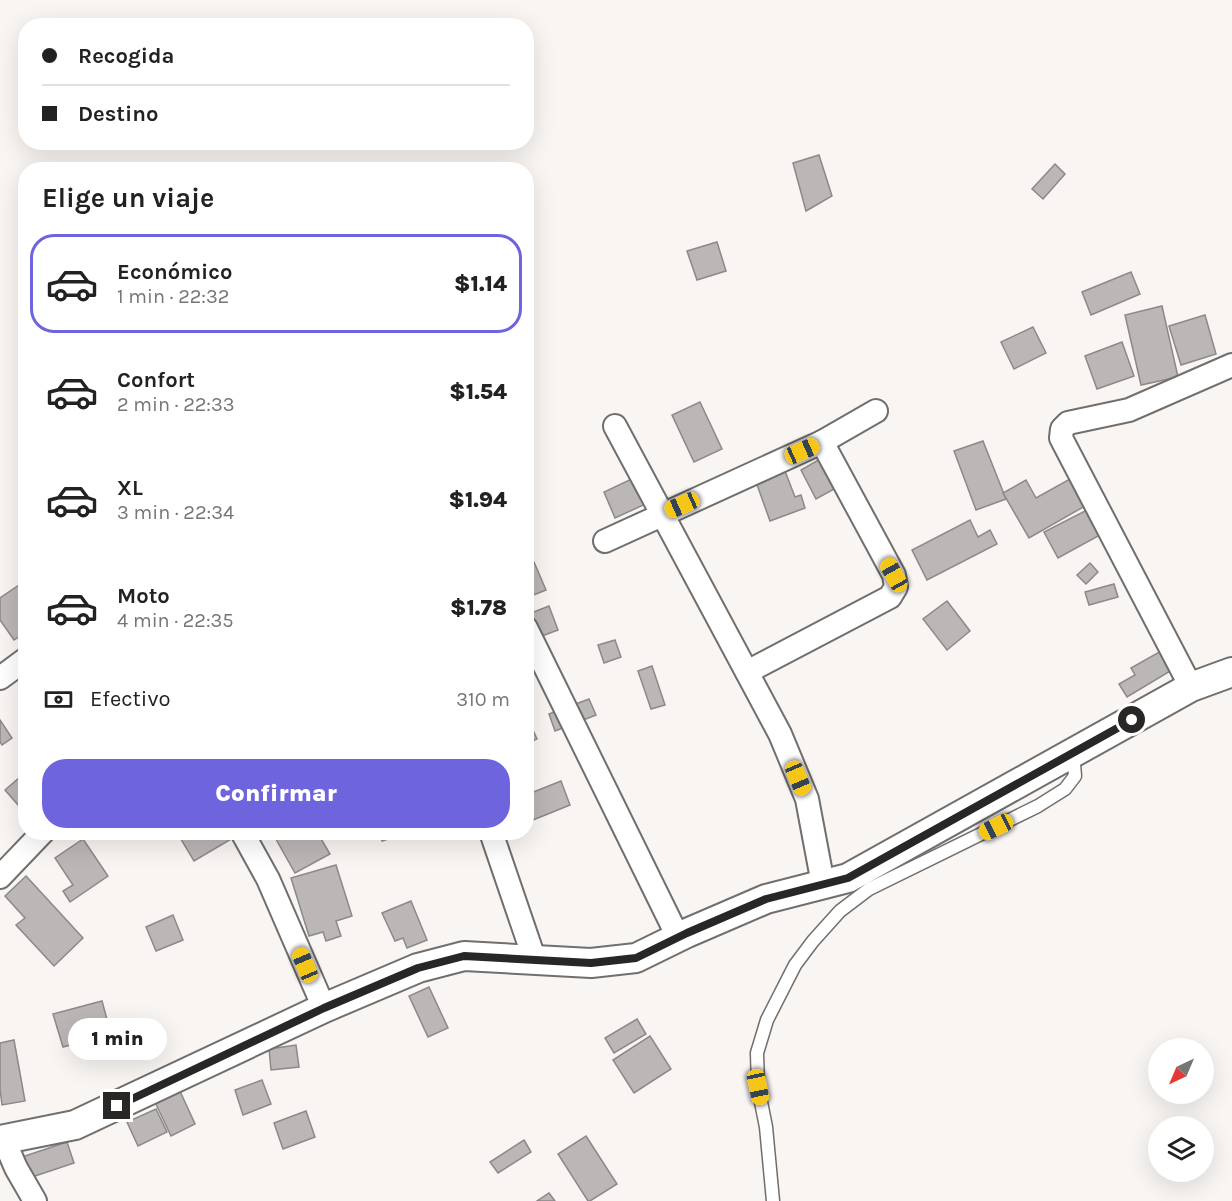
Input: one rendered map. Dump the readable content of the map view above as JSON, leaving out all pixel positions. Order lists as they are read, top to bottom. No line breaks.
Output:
{"north":"bottom left","page":{"banner":["Recogida","Destino"],"heading":"Elige un viaje","list":[{"name":"Económico","note":"1 min · 22:32","value":"$1.14"},{"name":"Confort","note":"2 min · 22:33","value":"$1.54"},{"name":"XL","note":"3 min · 22:34","value":"$1.94"},{"name":"Moto","note":"4 min · 22:35","value":"$1.78"}],"pay":["Efectivo","310 m"],"buttons":"Confirmar","bubble":"1 min"}}
